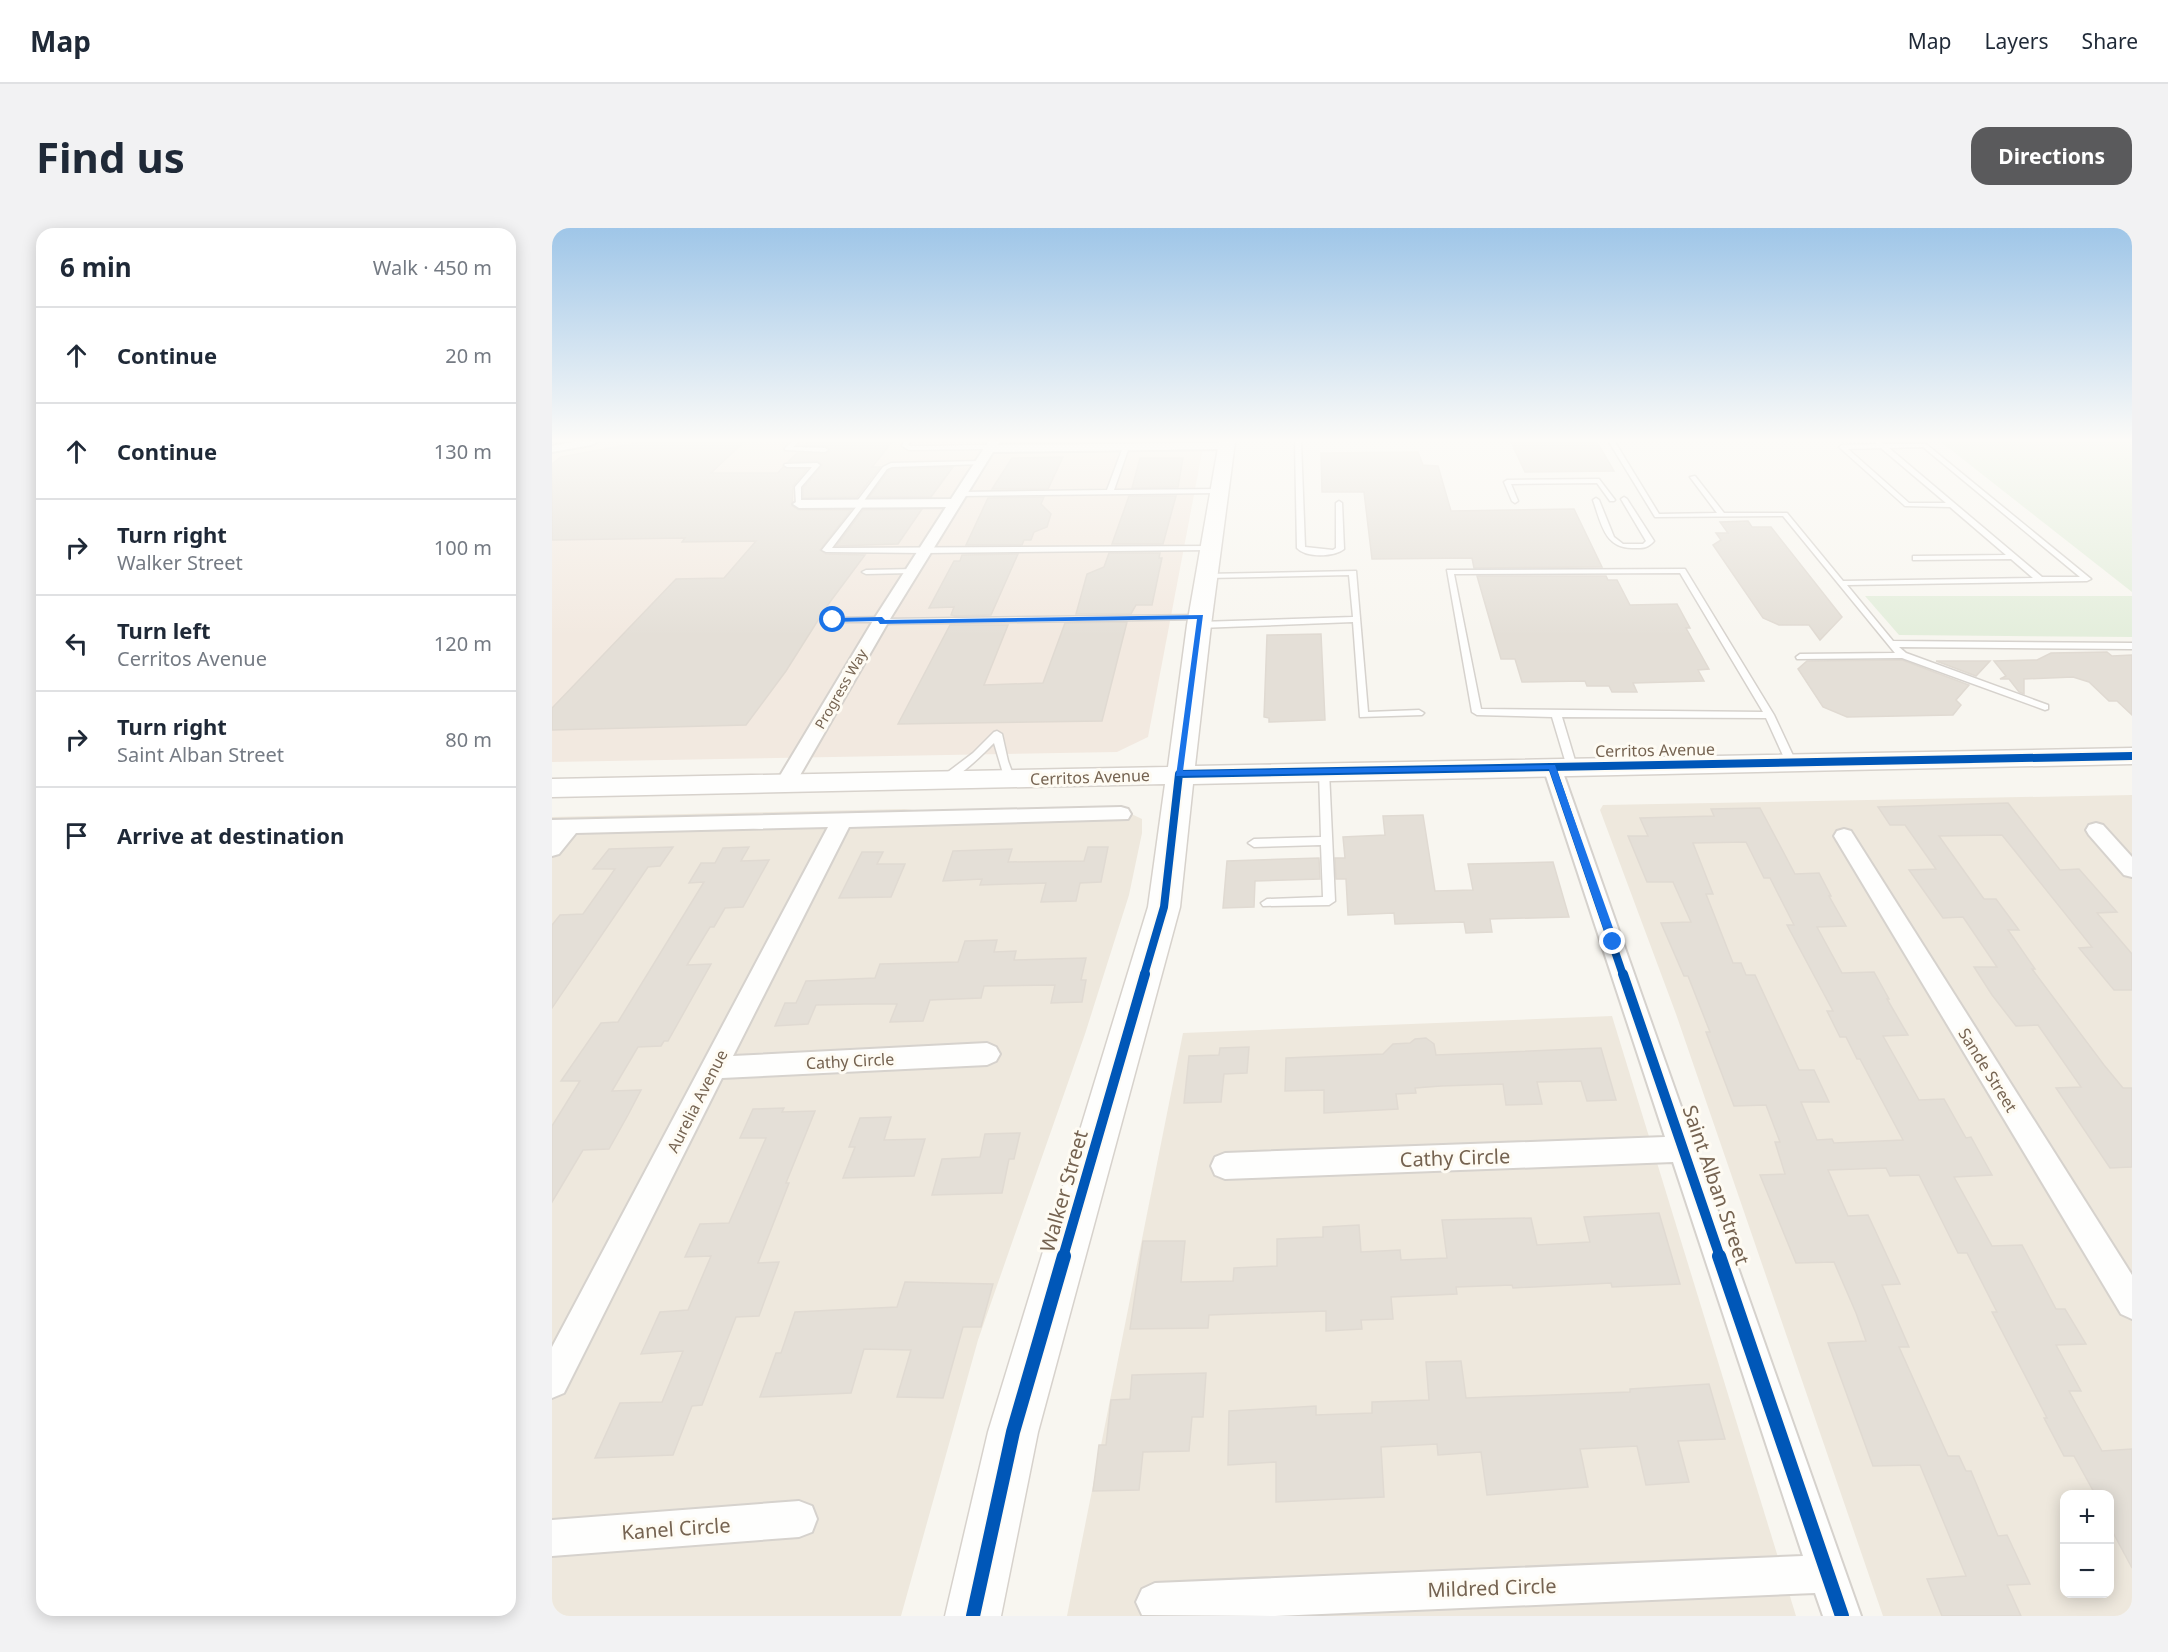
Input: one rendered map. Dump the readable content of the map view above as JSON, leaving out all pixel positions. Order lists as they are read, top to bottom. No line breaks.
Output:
{"streets":{"main road":["Cerritos Avenue","Walker Street"],"street":["Progress Way","Cathy Circle","Sande Street","Aurelia Avenue","Saint Alban Street","Kanel Circle","Mildred Circle"]},"crossings":[["Progress Way","Cerritos Avenue"],["Cerritos Avenue","Saint Alban Street"],["Cerritos Avenue","Walker Street"],["Cathy Circle","Aurelia Avenue"],["Cathy Circle","Saint Alban Street"],["Saint Alban Street","Mildred Circle"]],"page":{"header":"Map","nav":["Map","Layers","Share"],"buttons":"Directions","title":"Find us","heading":["6 min","Walk · 450 m"],"list":[["Continue","20 m"],["Continue","130 m"],["Turn right","Walker Street","100 m"],["Turn left","Cerritos Avenue","120 m"],["Turn right","Saint Alban Street","80 m"],"Arrive at destination"],"map_buttons":["+","−"]}}
